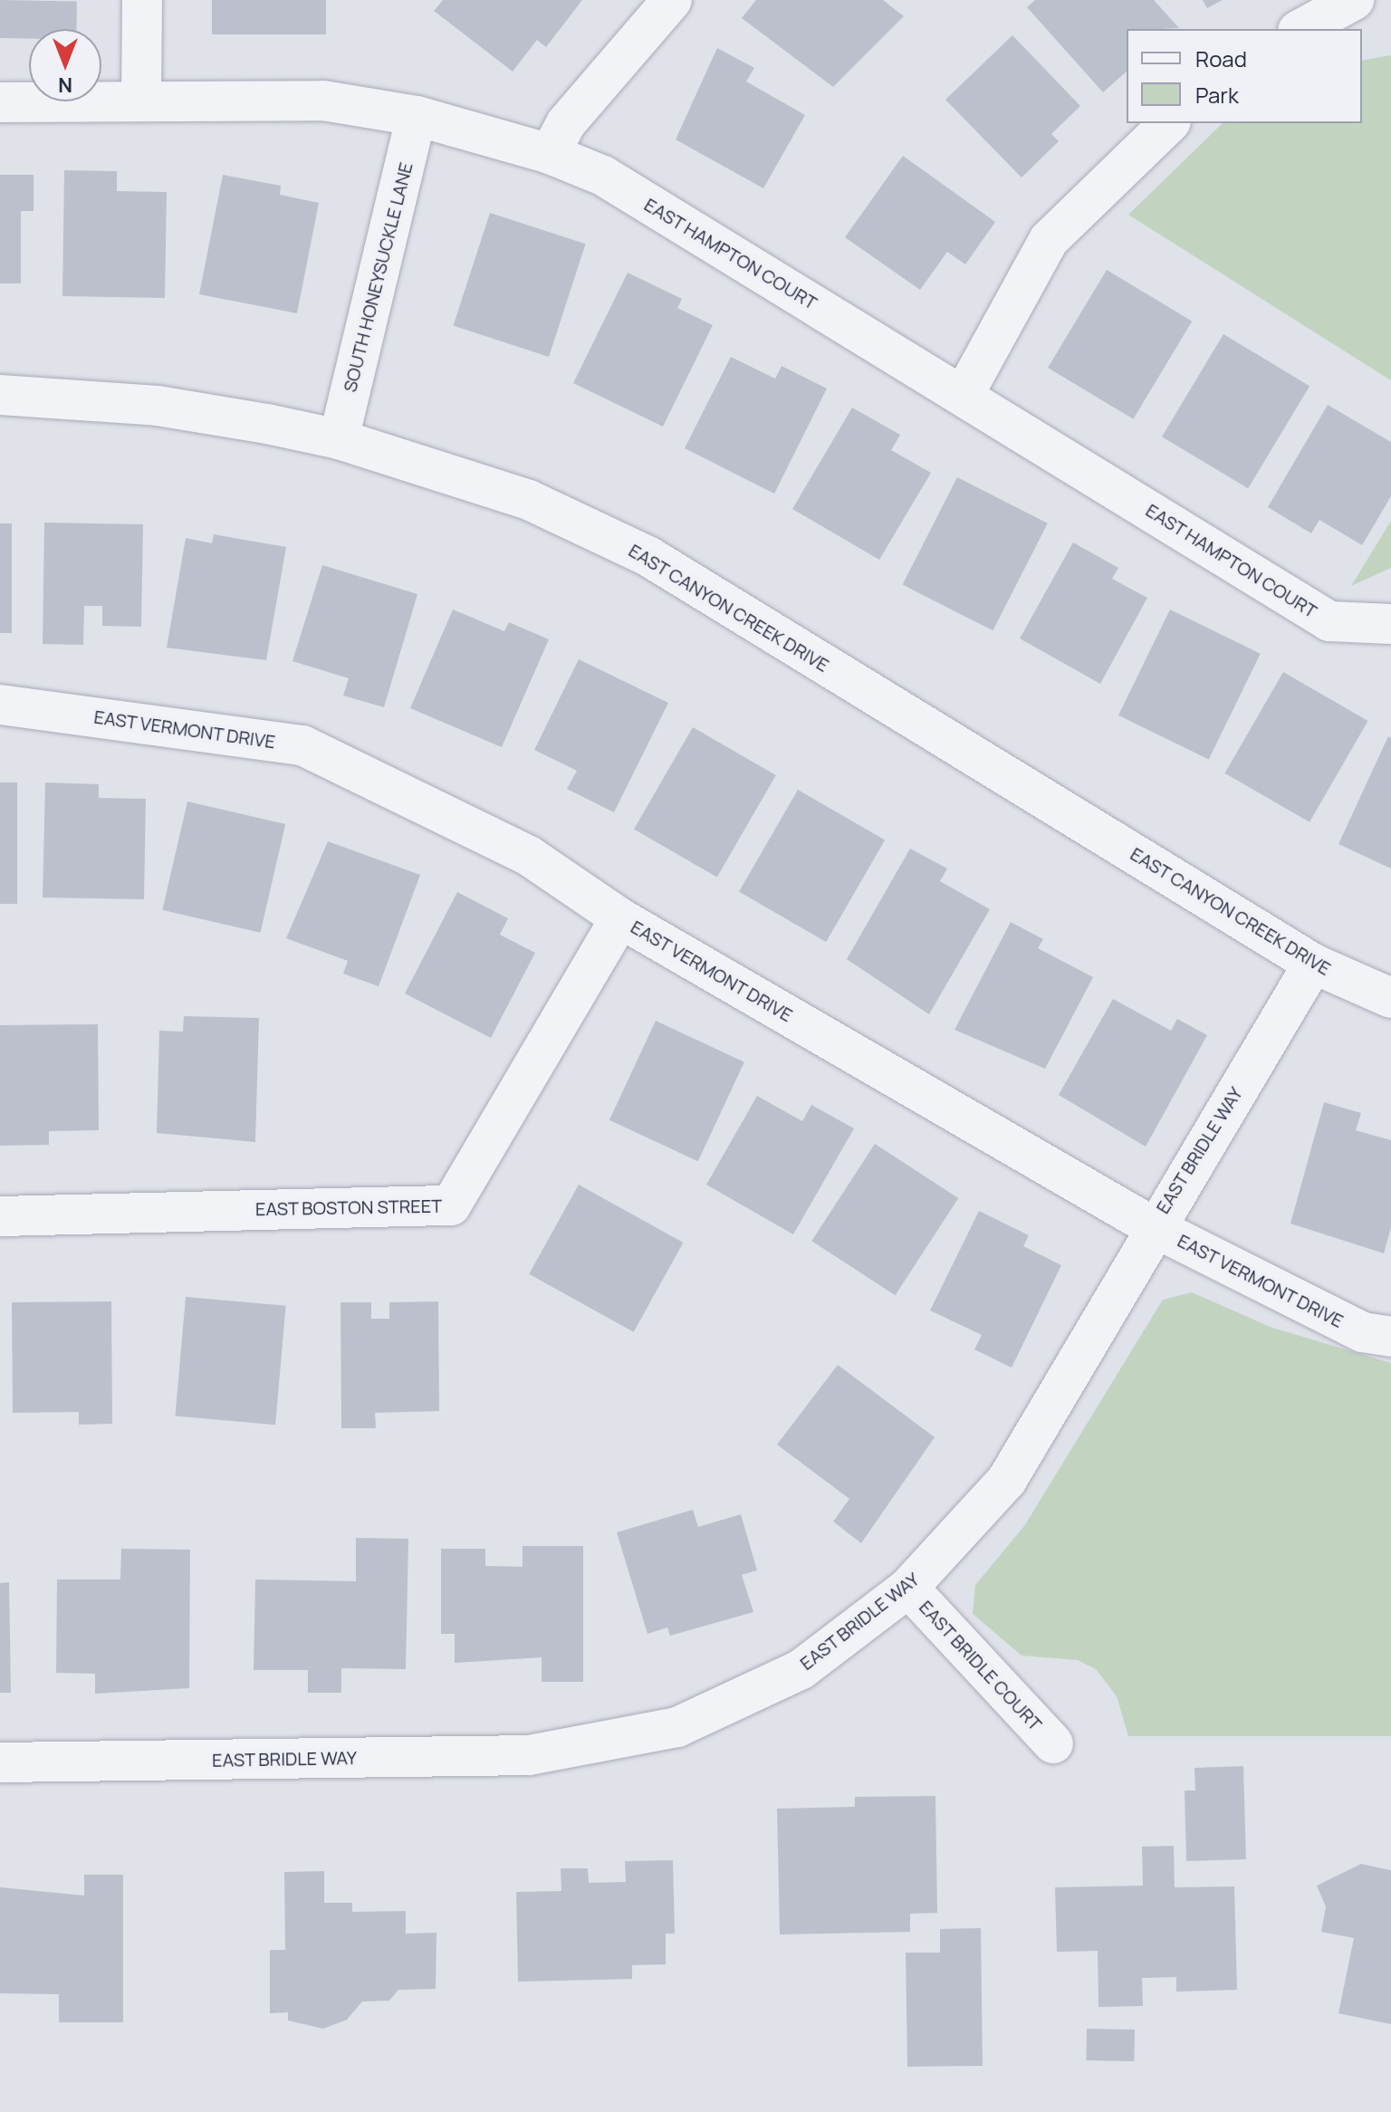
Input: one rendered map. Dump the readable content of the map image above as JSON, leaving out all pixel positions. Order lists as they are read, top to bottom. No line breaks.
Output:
{"streets":{"street":["EAST HAMPTON COURT","SOUTH HONEYSUCKLE LANE","EAST CANYON CREEK DRIVE","EAST VERMONT DRIVE","EAST BRIDLE WAY","EAST BOSTON STREET","EAST BRIDLE COURT"]},"crossings":[["EAST HAMPTON COURT","SOUTH HONEYSUCKLE LANE"],["SOUTH HONEYSUCKLE LANE","EAST CANYON CREEK DRIVE"],["EAST CANYON CREEK DRIVE","EAST BRIDLE WAY"],["EAST VERMONT DRIVE","EAST BRIDLE WAY"],["EAST VERMONT DRIVE","EAST BOSTON STREET"],["EAST BRIDLE WAY","EAST BRIDLE COURT"]],"legend":["Road","Park"],"north":"bottom"}
